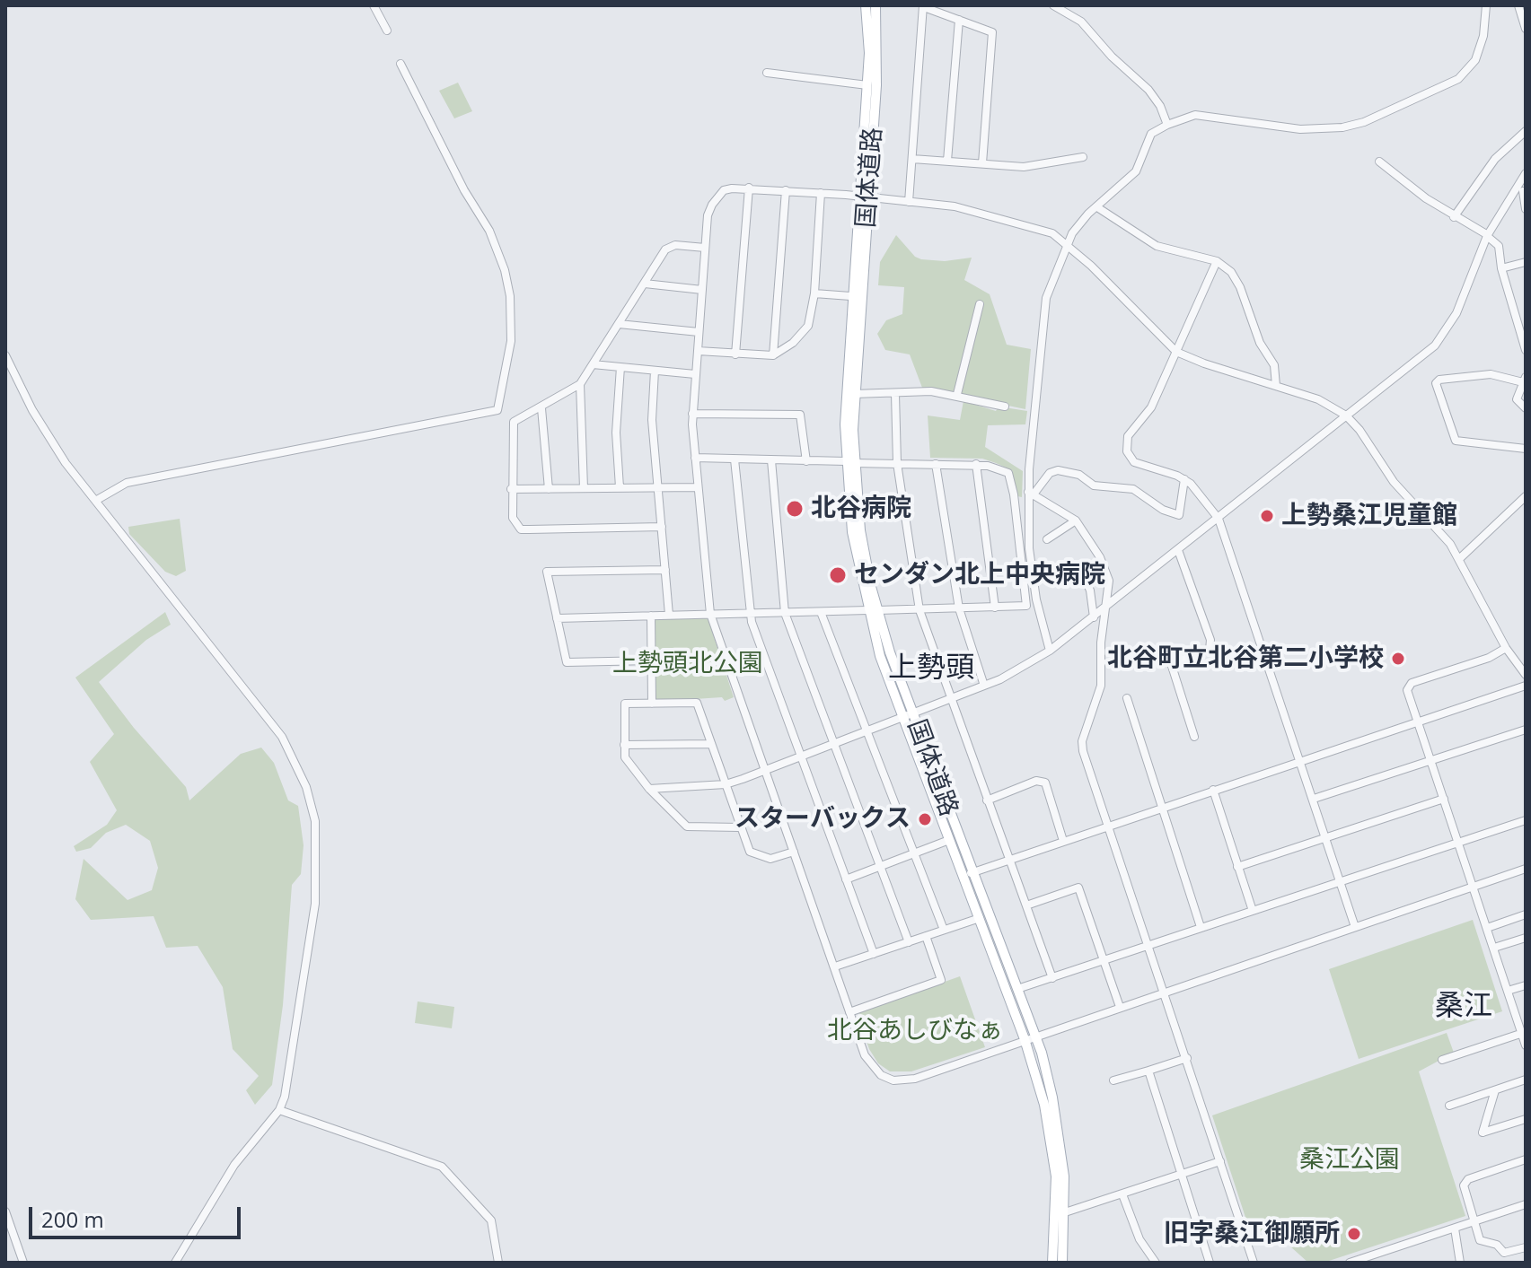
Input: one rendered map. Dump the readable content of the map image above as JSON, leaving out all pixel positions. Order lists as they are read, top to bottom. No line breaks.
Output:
{"streets":{"main road":["国体道路"]},"districts":["上勢頭","桑江"],"parks":["上勢頭北公園","北谷あしびなぁ","桑江公園"],"places":["北谷病院","上勢桑江児童館","センダン北上中央病院","北谷町立北谷第二小学校","スターバックス","旧字桑江御願所"],"scale_bar":"200 m"}
